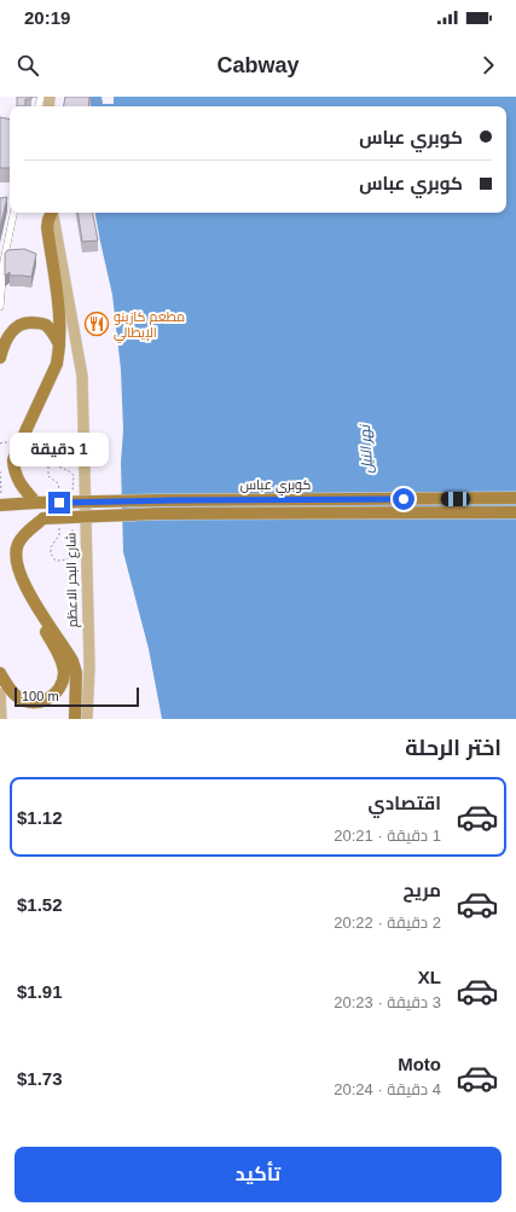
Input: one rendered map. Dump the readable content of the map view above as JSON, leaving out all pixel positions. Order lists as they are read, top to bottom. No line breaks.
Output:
{"streets":{"highway":["كوبري عباس"],"main road":["شارع البحر الاعظم"]},"water":["نهر النيل"],"places":{"restaurant":["مطعم كازينو الإيطالي"]},"scale_bar":"100 m","page":{"status":"20:19","header":"Cabway","banner":["كوبري عباس","كوبري عباس"],"bubble":"1 دقيقة","scale":"100 m","heading":"اختر الرحلة","list":[{"name":"اقتصادي","note":"1 دقيقة · 20:21","value":"$1.12"},{"name":"مريح","note":"2 دقيقة · 20:22","value":"$1.52"},{"name":"XL","note":"3 دقيقة · 20:23","value":"$1.91"},{"name":"Moto","note":"4 دقيقة · 20:24","value":"$1.73"}],"buttons":"تأكيد"}}
